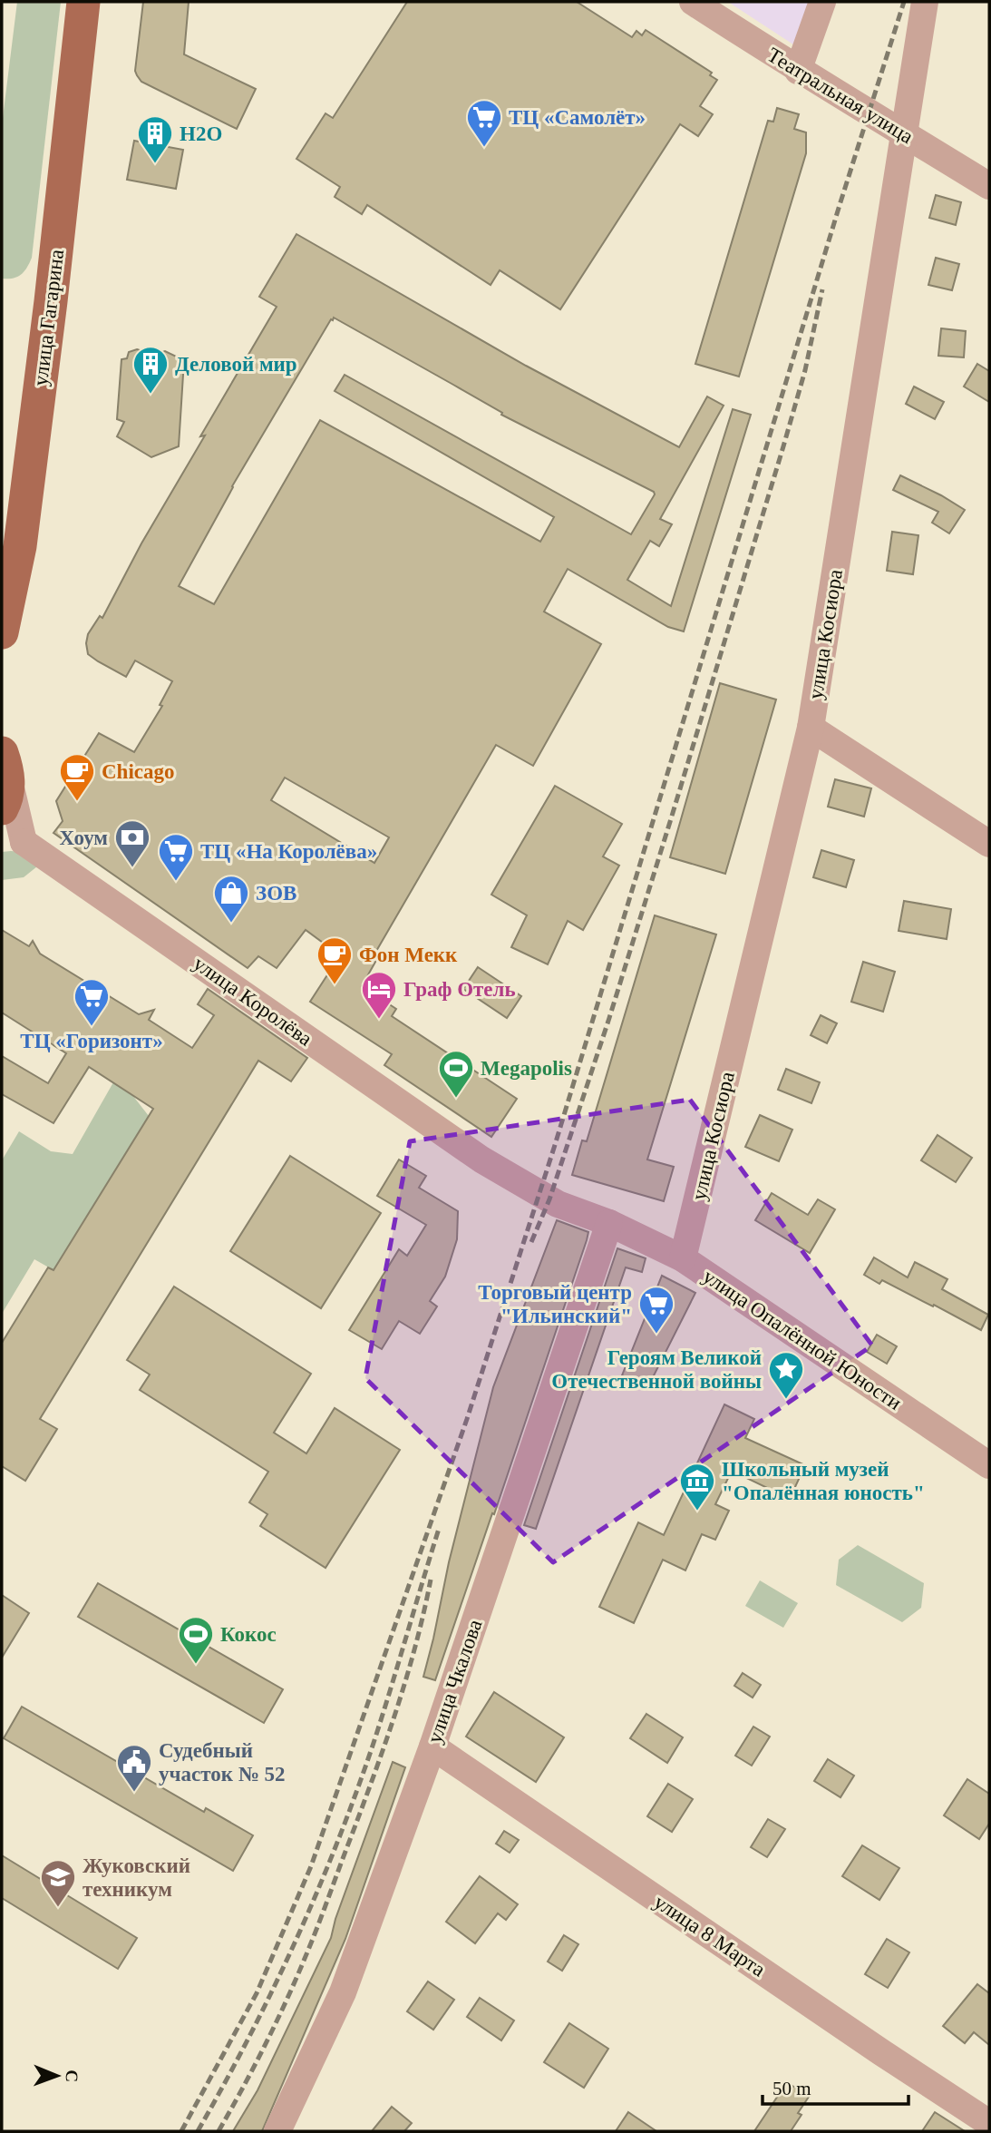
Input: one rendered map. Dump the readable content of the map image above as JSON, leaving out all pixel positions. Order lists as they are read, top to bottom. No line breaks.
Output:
{"streets":{"main road":["улица Гагарина"],"street":["Театральная улица","улица Косиора","улица Королёва","улица Опалённой Юности","улица Чкалова","улица 8 Марта"]},"crossings":[["Театральная улица","улица Косиора"],["улица Косиора","улица Опалённой Юности"],["улица Королёва","улица Опалённой Юности"],["улица Королёва","улица Чкалова"],["улица Опалённой Юности","улица Чкалова"],["улица Чкалова","улица 8 Марта"]],"places":{"supermarket":["ТЦ «Самолёт»","ТЦ «На Королёва»","ТЦ «Горизонт»","Торговый центр \"Ильинский\""],"building":["H2O","Деловой мир"],"cafe":["Chicago","Фон Мекк"],"bank":["Хоум"],"shop":["ЗОВ"],"hotel":["Граф Отель"],"sports":["Megapolis","Кокос"],"place":["Героям Великой Отечественной войны"],"museum":["Школьный музей \"Опалённая юность\""],"public building":["Судебный участок № 52"],"school or university":["Жуковский техникум"]},"scale_bar":"50 m","north":"right"}
